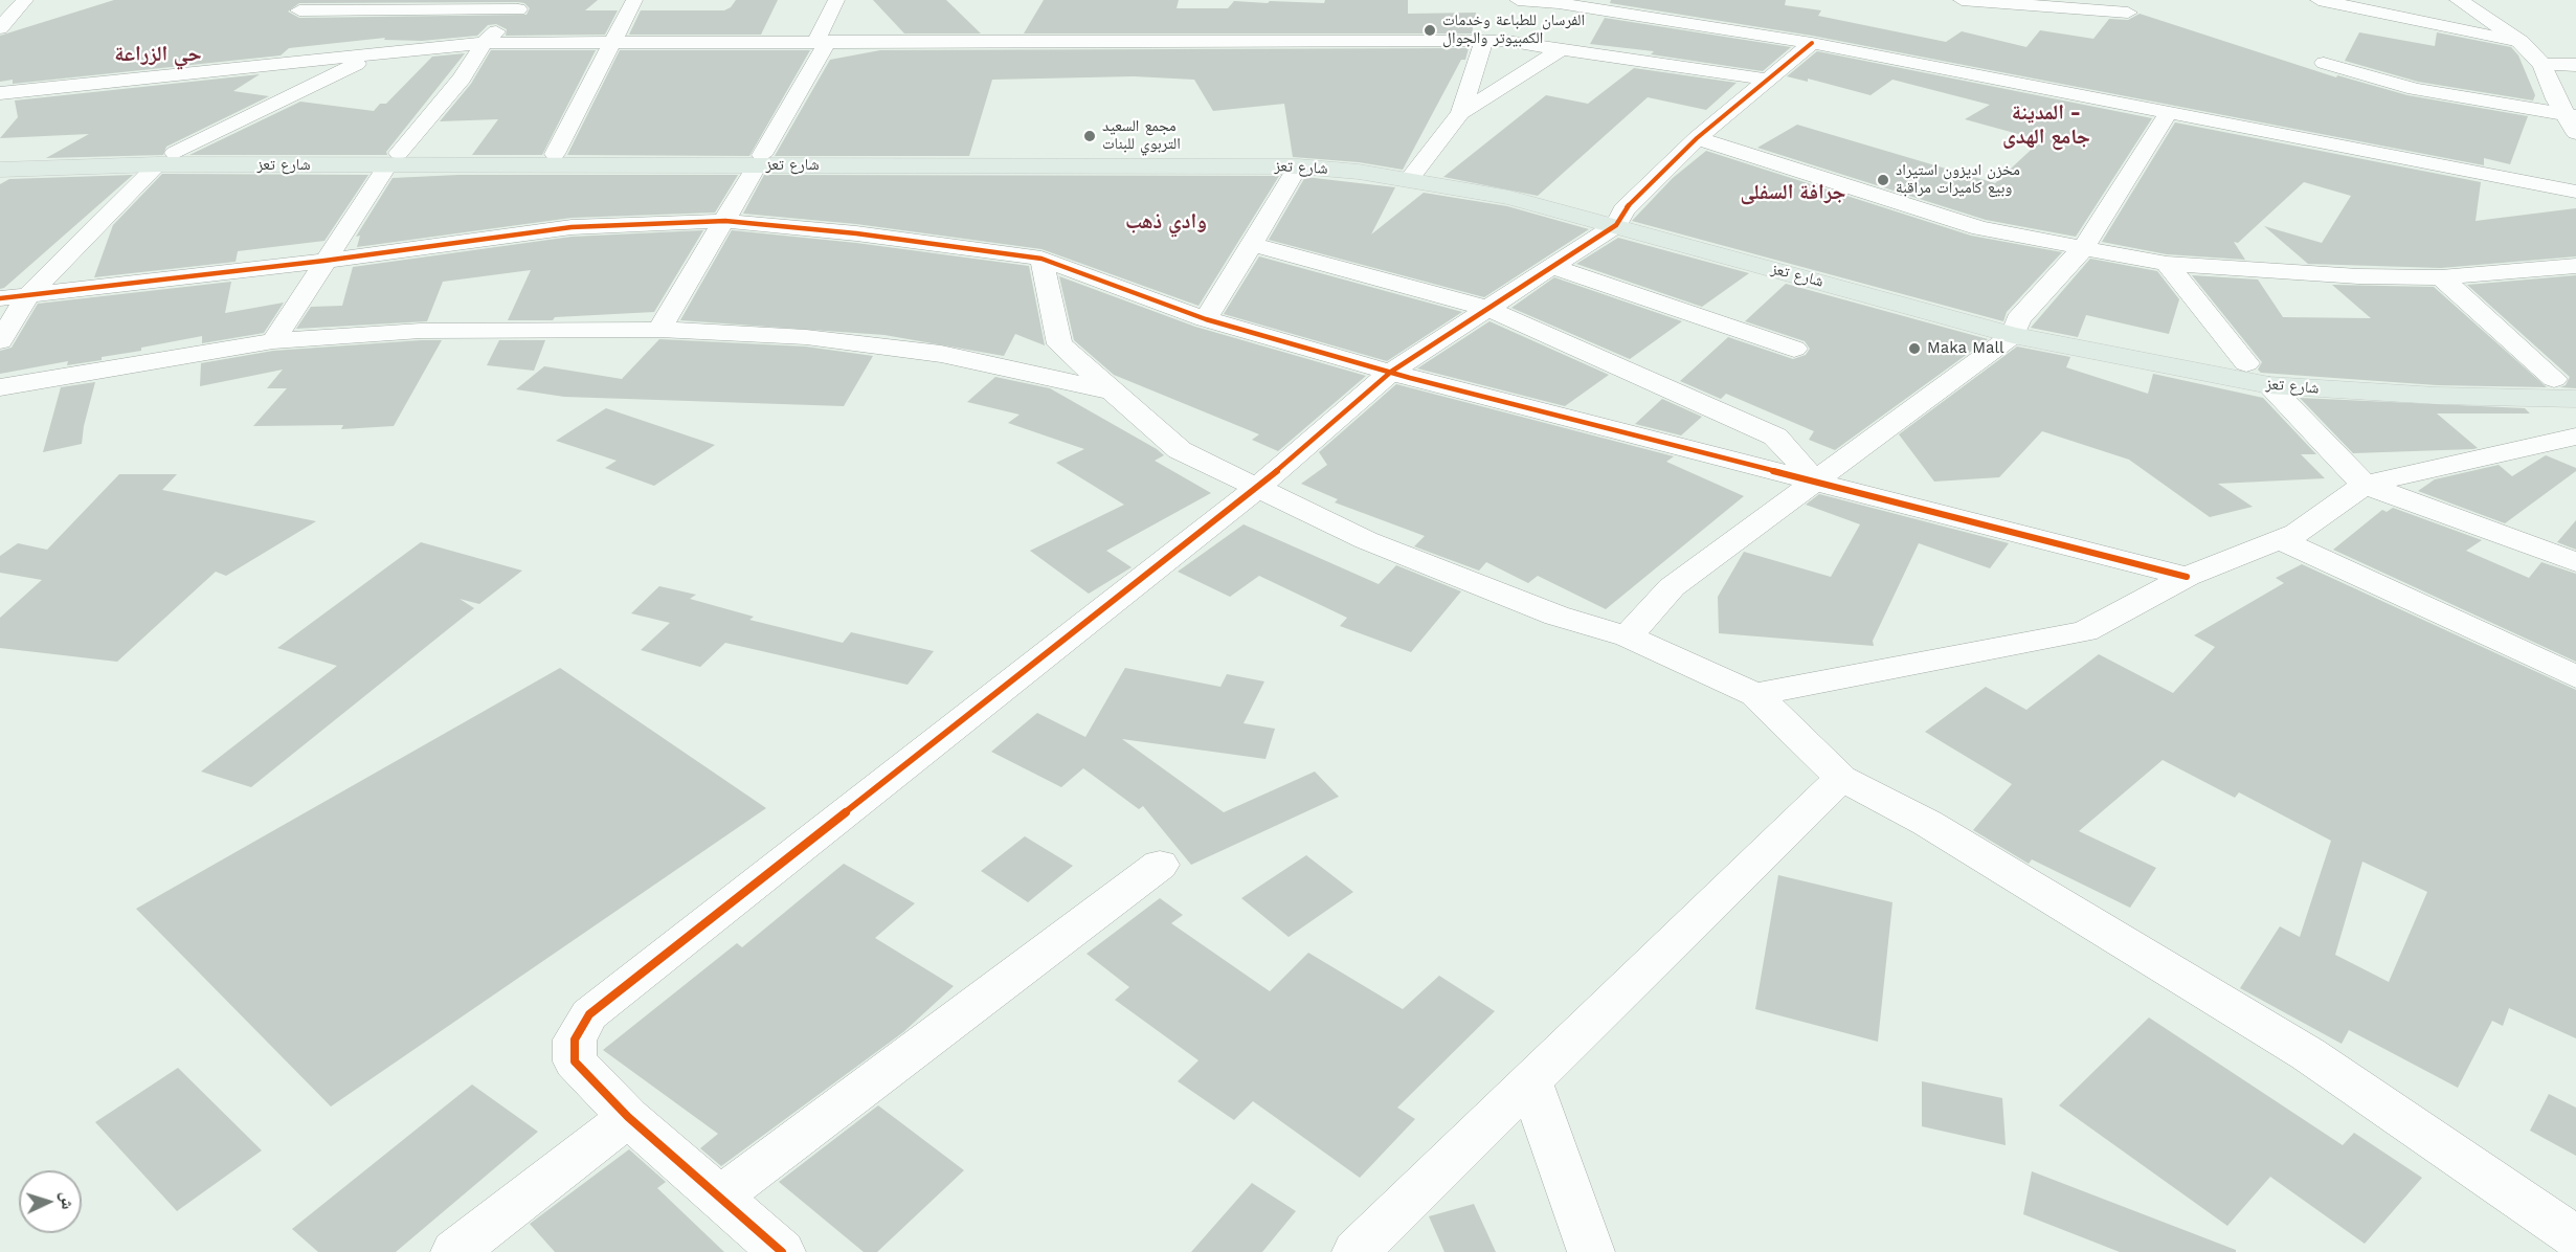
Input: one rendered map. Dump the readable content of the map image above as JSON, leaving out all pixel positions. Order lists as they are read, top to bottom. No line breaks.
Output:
{"streets":{"main road":["شارع تعز"]},"districts":["حي الزراعة","المدينة - جامع الهدى","جرافة السفلى","وادي ذهب"],"places":["الفرسان للطباعة وخدمات الكمبيوتر والجوال","مجمع السعيد التربوي للبنات","مخزن اديزون استيراد وبيع كاميرات مراقبة","Maka Mall"],"north":"right"}
